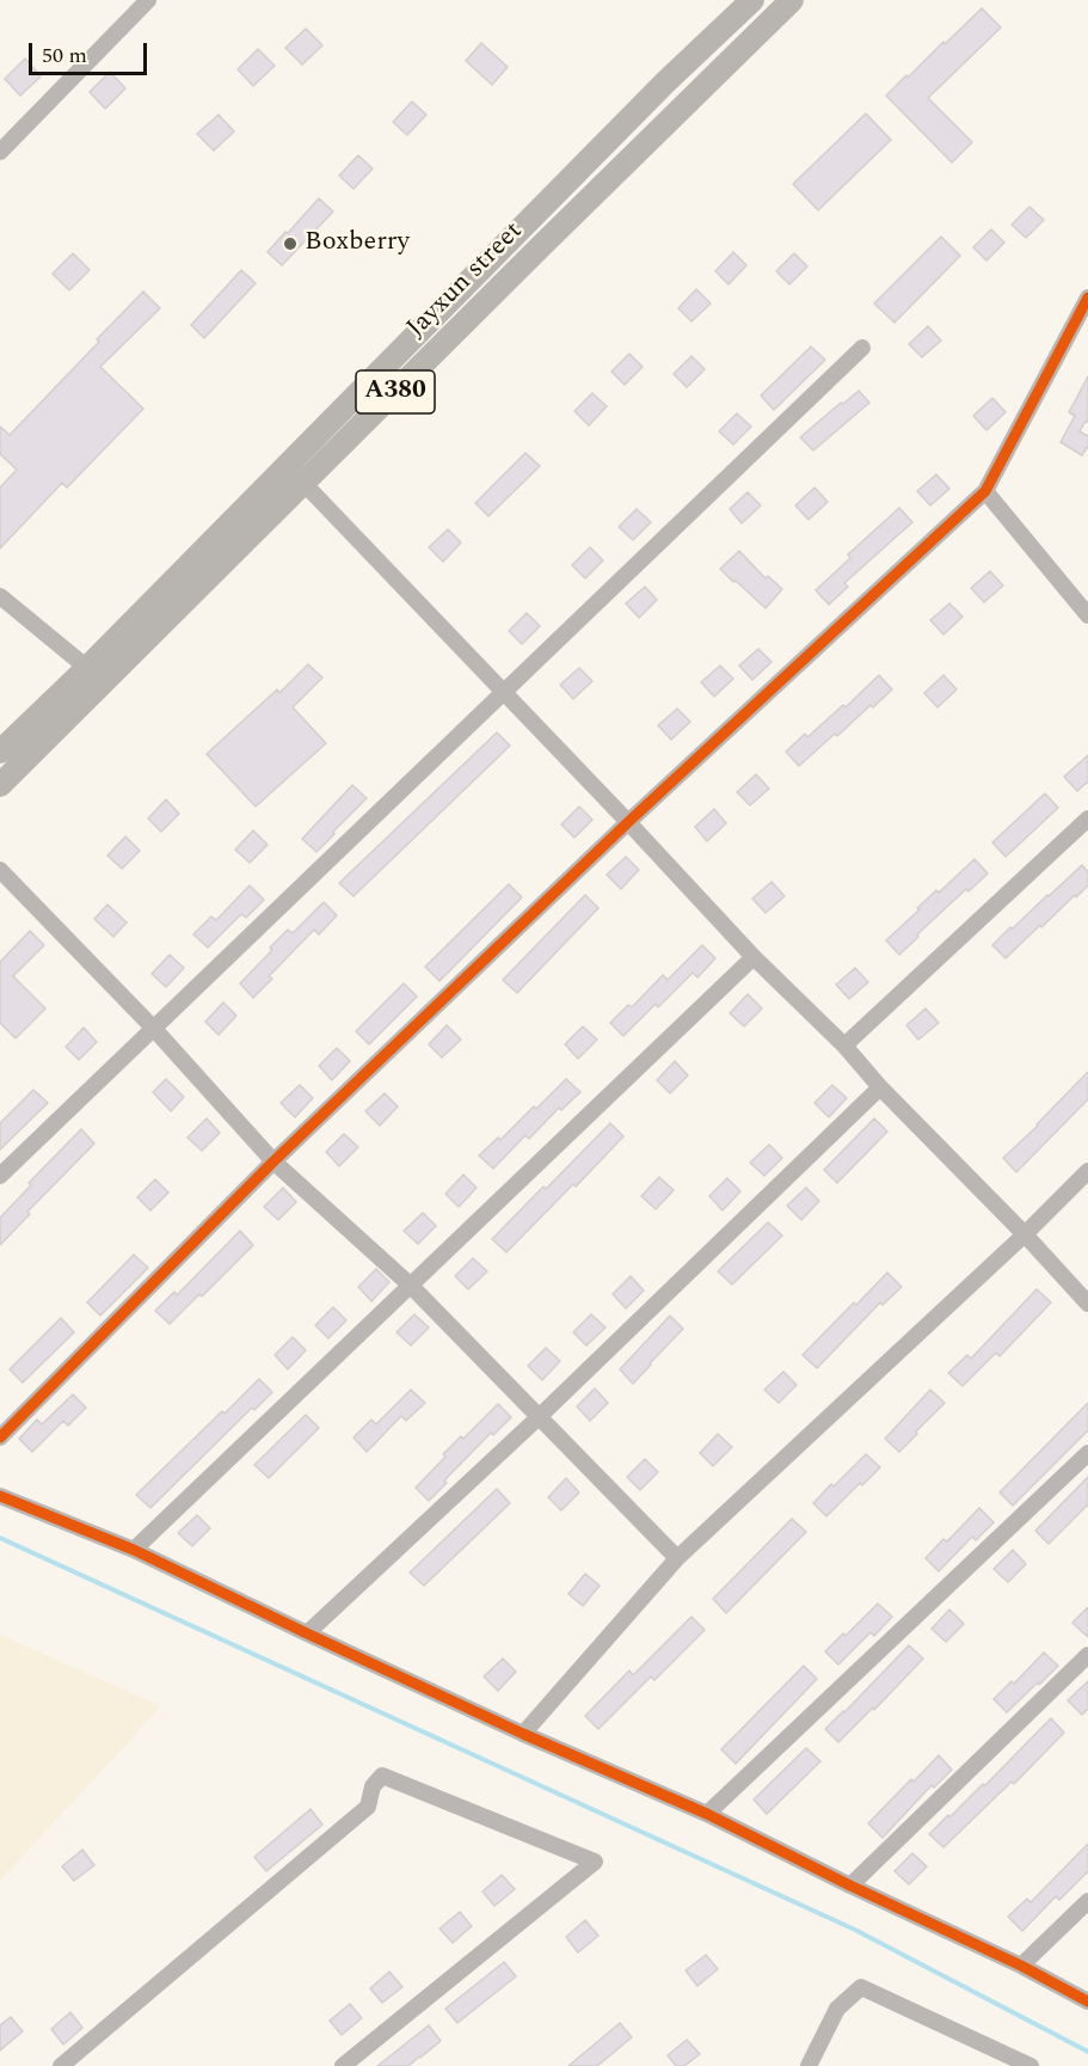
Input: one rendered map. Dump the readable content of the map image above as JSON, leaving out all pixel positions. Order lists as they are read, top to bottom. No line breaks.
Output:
{"streets":{"highway":["Jayxun street","A380"]},"places":["Boxberry"],"scale_bar":"50 m"}
